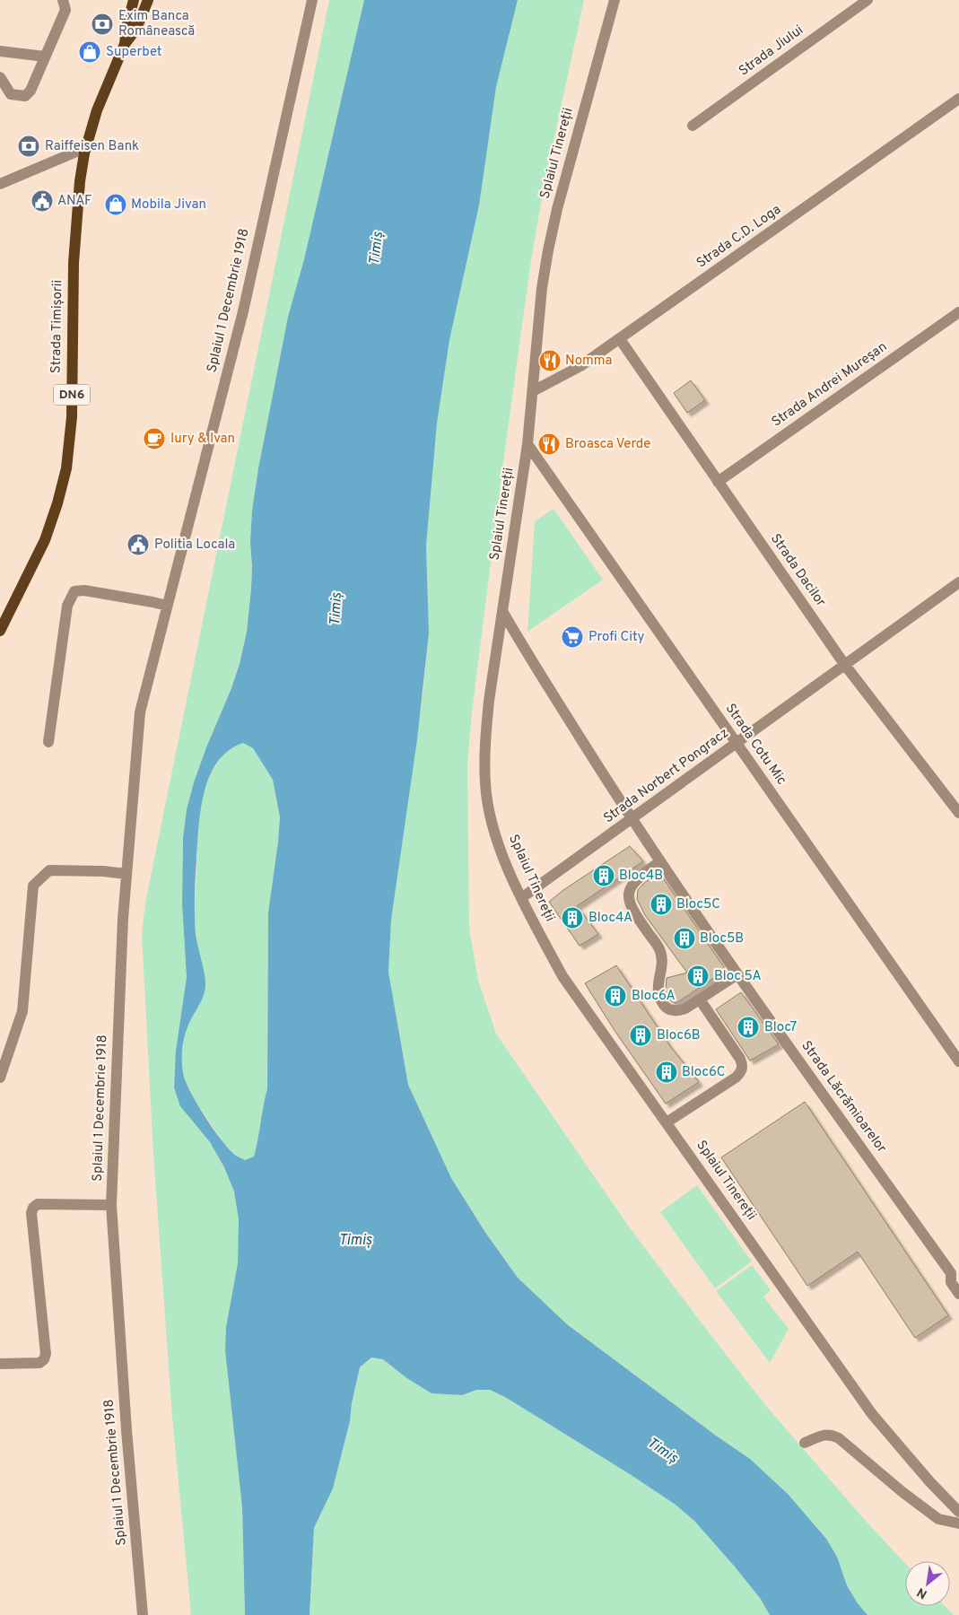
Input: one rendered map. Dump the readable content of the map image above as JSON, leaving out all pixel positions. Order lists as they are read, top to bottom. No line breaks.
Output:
{"streets":{"main road":["Strada Timișorii","DN6"],"street":["Strada Jiului","Splaiul Tinereții","Strada C.D. Loga","Splaiul 1 Decembrie 1918","Strada Andrei Mureșan","Strada Dacilor","Strada Cotu Mic","Strada Norbert Pongracz","Strada Lăcrămioarelor"]},"crossings":[["Splaiul Tinereții","Strada C.D. Loga"],["Splaiul Tinereții","Strada Cotu Mic"],["Splaiul Tinereții","Strada Norbert Pongracz"],["Splaiul Tinereții","Strada Lăcrămioarelor"],["Strada C.D. Loga","Strada Dacilor"],["Strada Andrei Mureșan","Strada Dacilor"],["Strada Dacilor","Strada Norbert Pongracz"],["Strada Cotu Mic","Strada Norbert Pongracz"],["Strada Norbert Pongracz","Strada Lăcrămioarelor"]],"water":["Timiș"],"places":{"bank":["Exim Banca Românească","Raiffeisen Bank"],"shop":["Superbet","Mobila Jivan"],"public building":["ANAF","Politia Locala"],"restaurant":["Nomma","Broasca Verde"],"cafe":["Iury & Ivan"],"supermarket":["Profi City"],"building":["Bloc4B","Bloc5C","Bloc4A","Bloc5B","Bloc 5A","Bloc6A","Bloc7","Bloc6B","Bloc6C"]},"north":"bottom left"}
